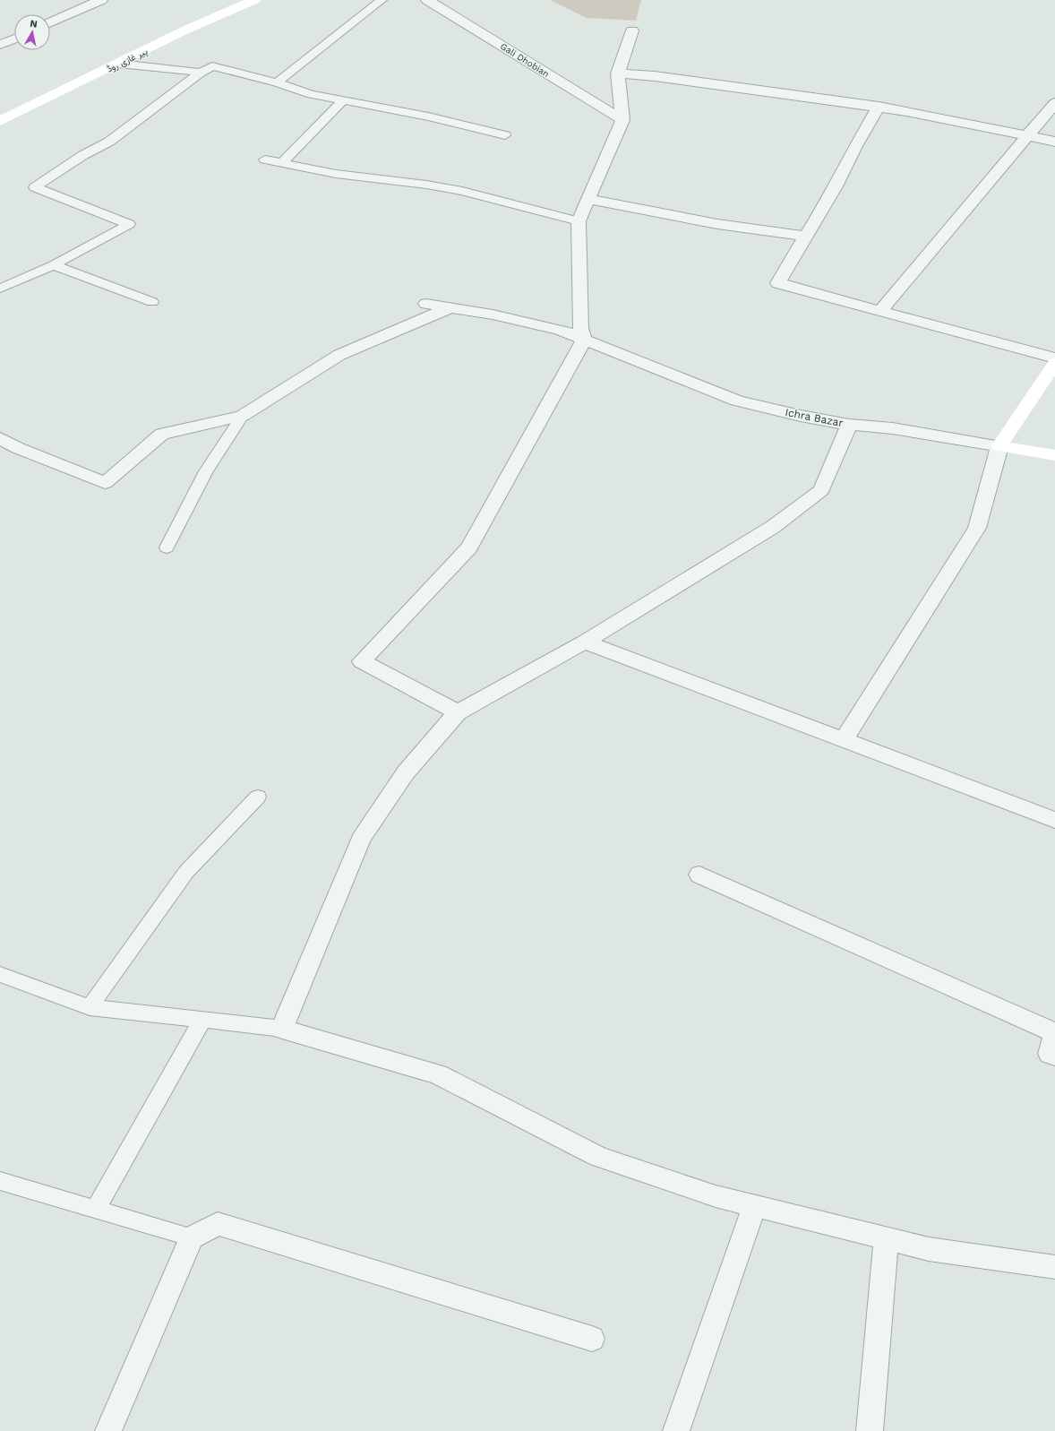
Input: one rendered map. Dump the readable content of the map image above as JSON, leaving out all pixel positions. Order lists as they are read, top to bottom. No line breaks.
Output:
{"streets":{"street":["پیر غازی روڈ","Gali Dhobian","Ichra Bazar"]},"north":"top"}
